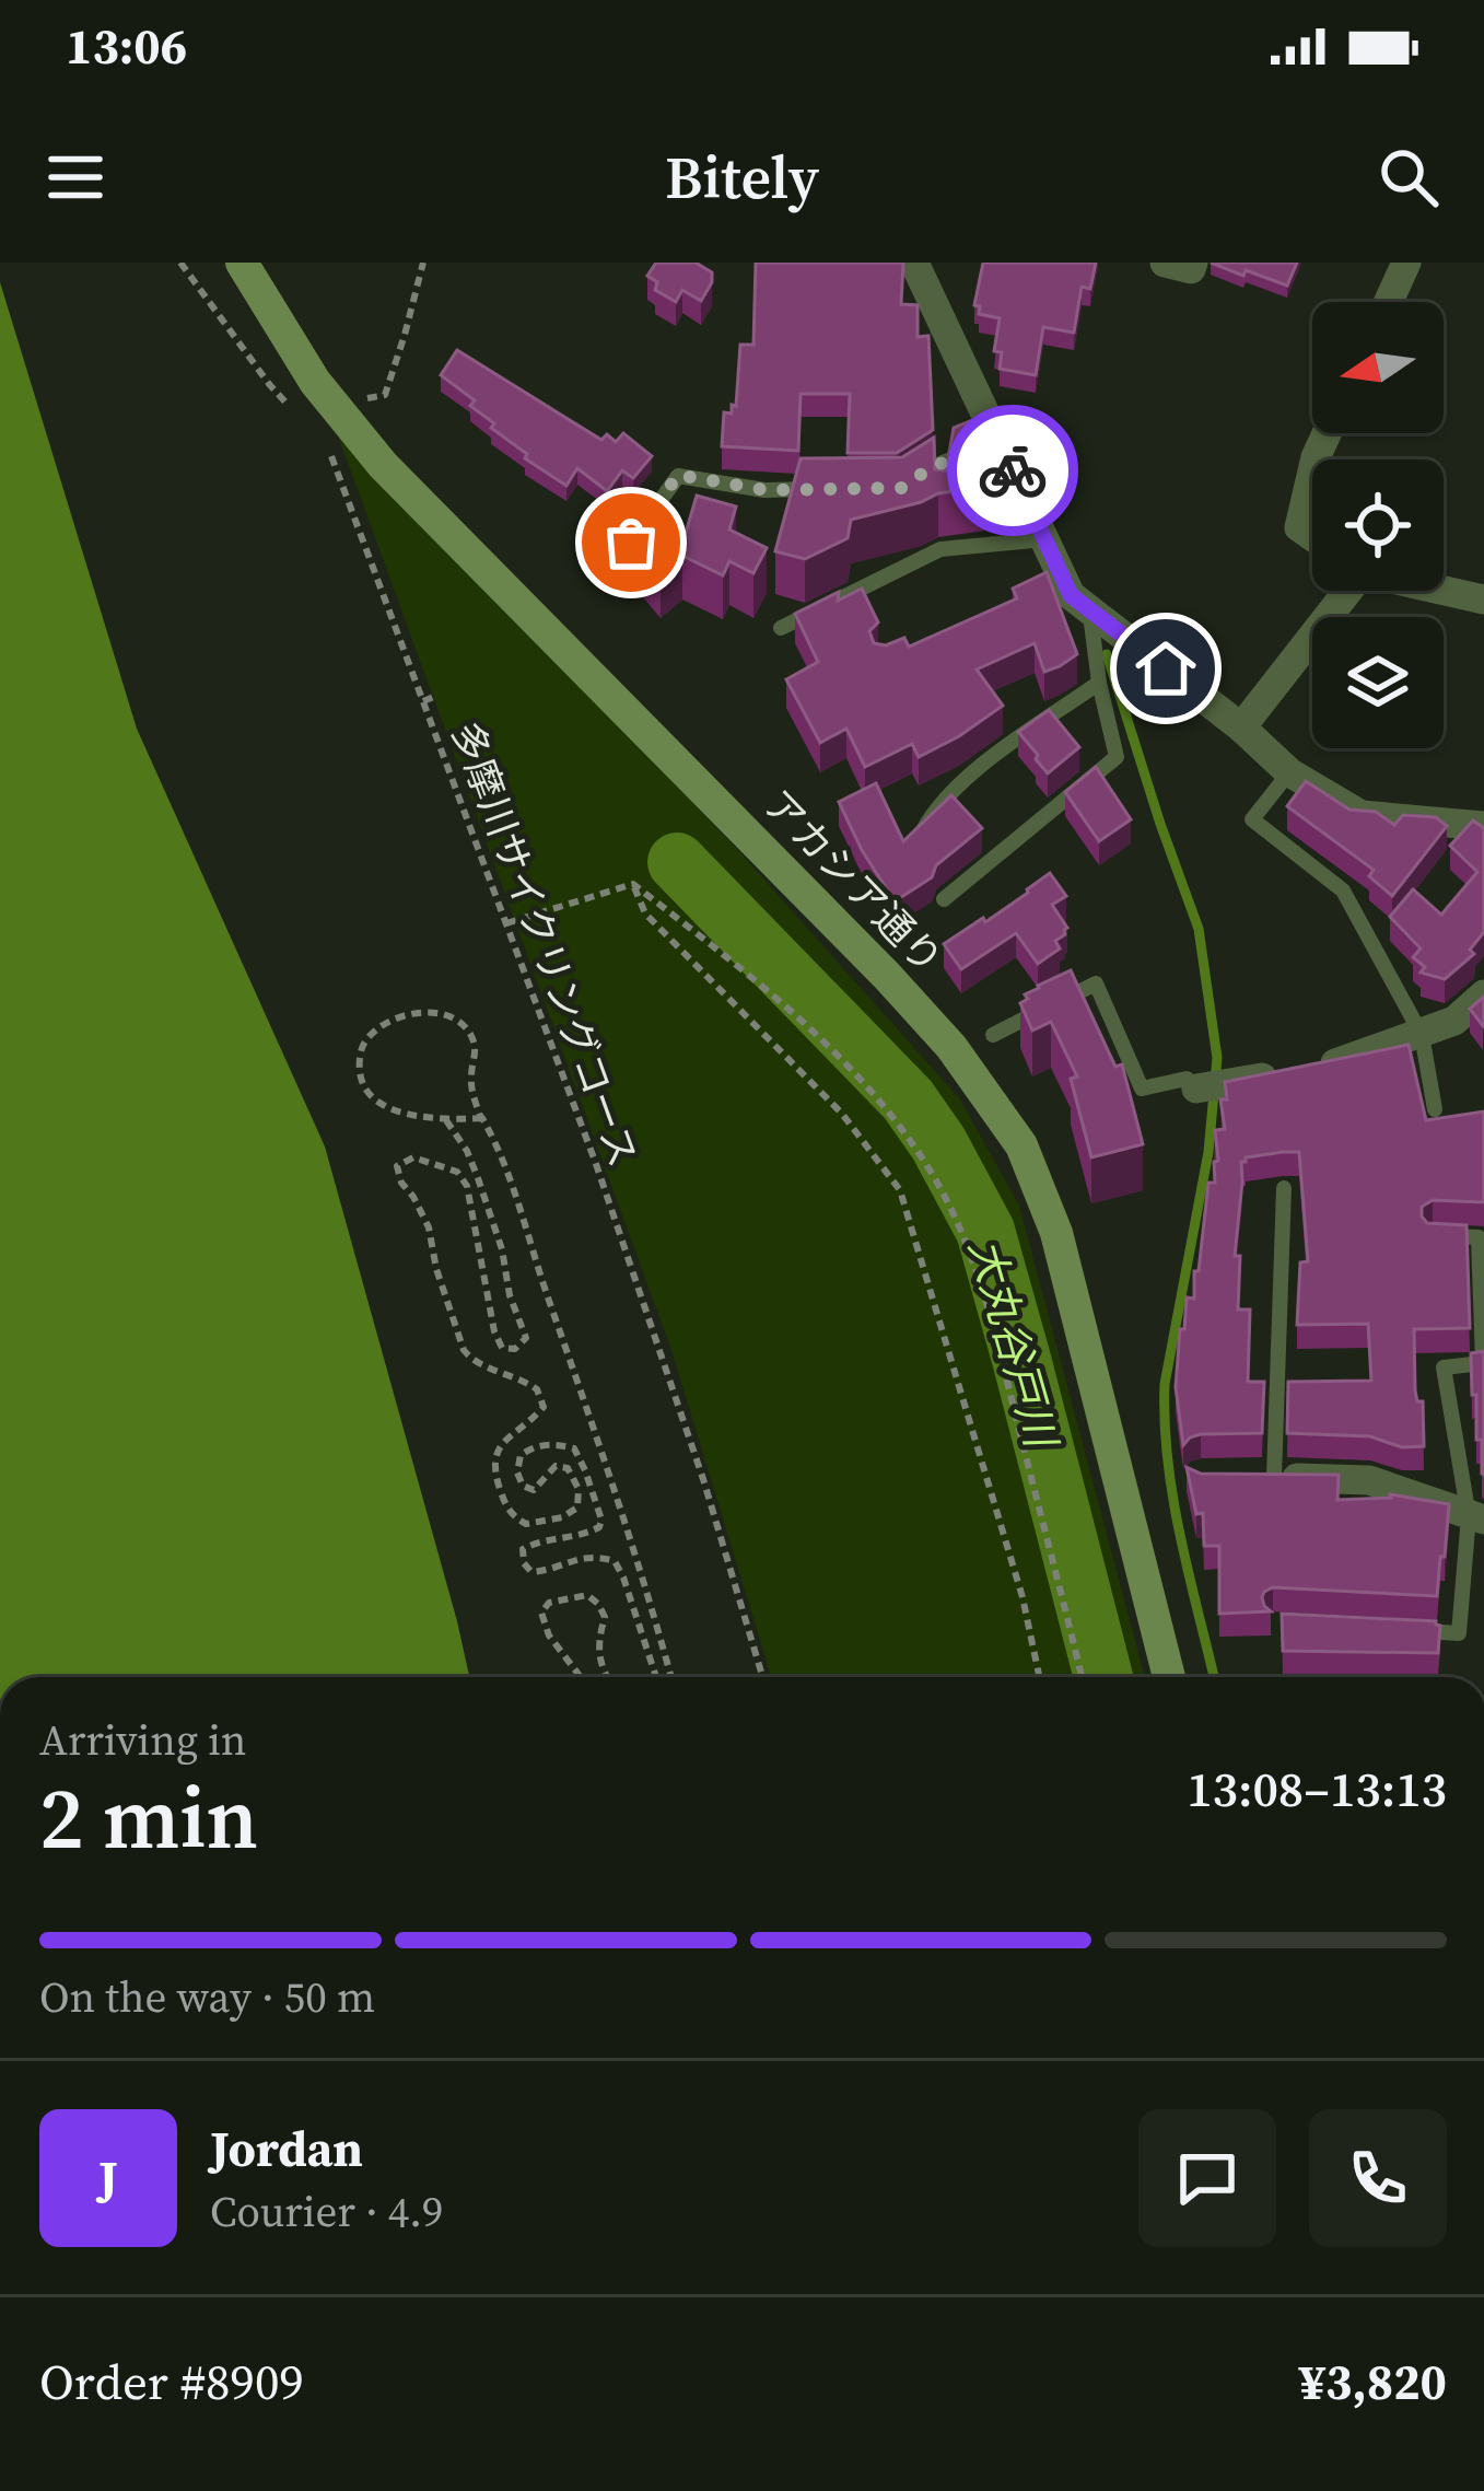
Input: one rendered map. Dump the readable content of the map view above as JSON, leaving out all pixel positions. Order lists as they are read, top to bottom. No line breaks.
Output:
{"streets":{"street":["アカシア通り"],"path":["多摩川サイクリングコース"]},"water":["大丸谷戸川"],"north":"left","page":{"status":"13:06","header":"Bitely","heading":["2 min","Arriving in","13:08–13:13"],"panel":["Jordan","Courier · 4.9","Order #8909","¥3,820"],"bar":"On the way · 50 m","round":"J"}}
